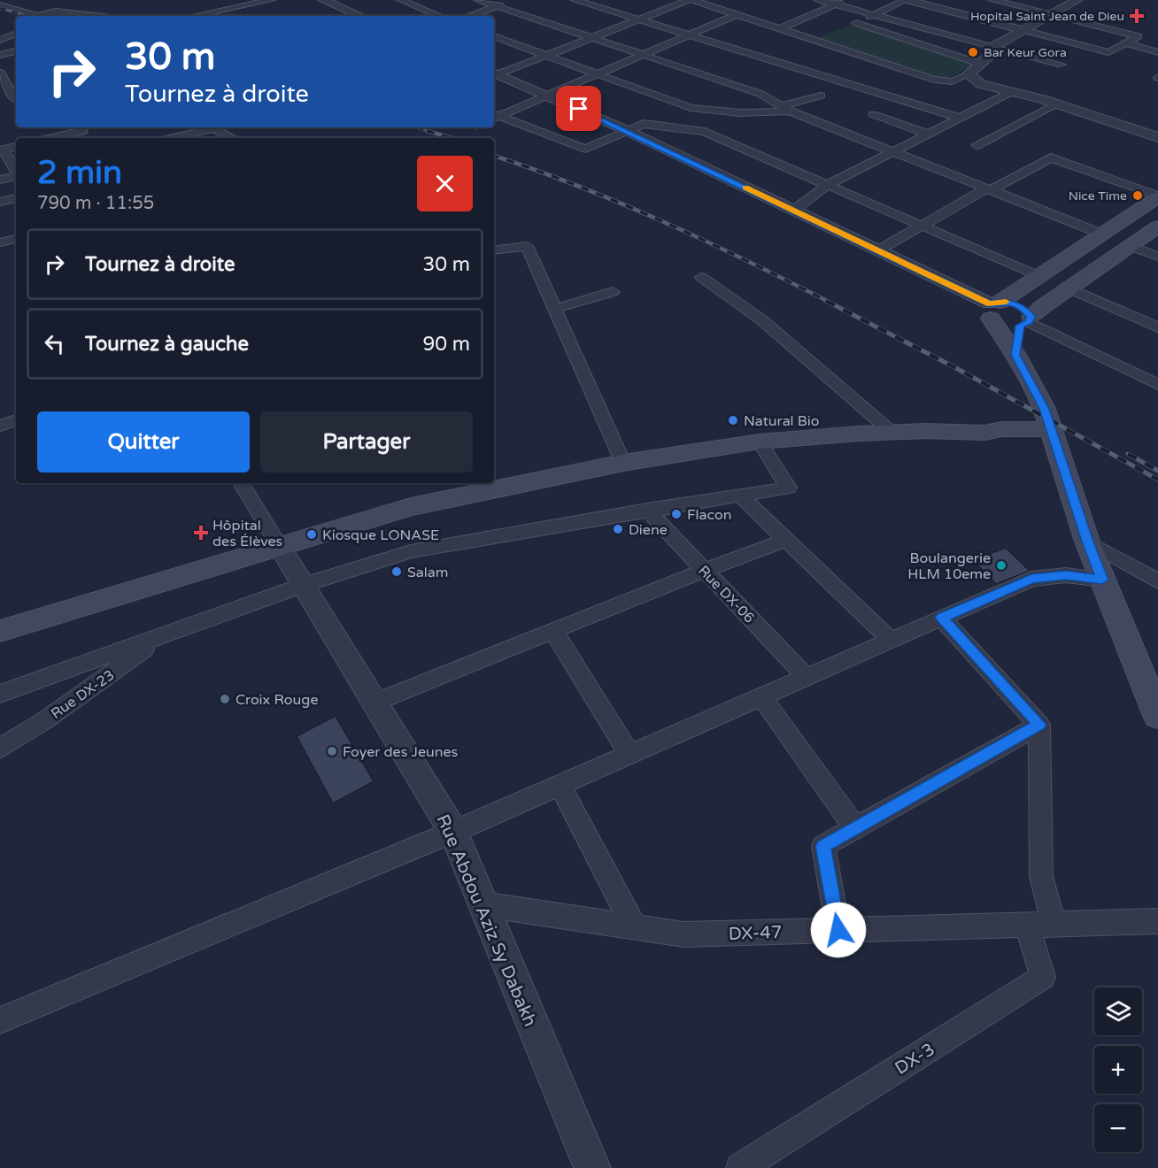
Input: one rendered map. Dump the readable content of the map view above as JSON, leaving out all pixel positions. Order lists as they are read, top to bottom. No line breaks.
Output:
{"streets":{"street":["Rue DX-06","Rue DX-23","Rue Abdou Aziz Sy Dabakh","DX-47","DX-3"]},"crossings":[["Rue Abdou Aziz Sy Dabakh","DX-47"],["DX-47","DX-3"]],"places":{"health":["Hopital Saint Jean de Dieu","Hôpital des Élèves"],"other":["Bar Keur Gora","Nice Time","Natural Bio","Flacon","Diene","Kiosque LONASE","Boulangerie HLM 10eme","Salam","Croix Rouge","Foyer des Jeunes"]},"page":{"turn":["30 m","Tournez à droite"],"heading":["2 min","790 m · 11:55"],"list":[{"name":"Tournez à droite","value":"30 m"},{"name":"Tournez à gauche","value":"90 m"}],"buttons":["Quitter","Partager"],"map_buttons":["+","−"]}}
